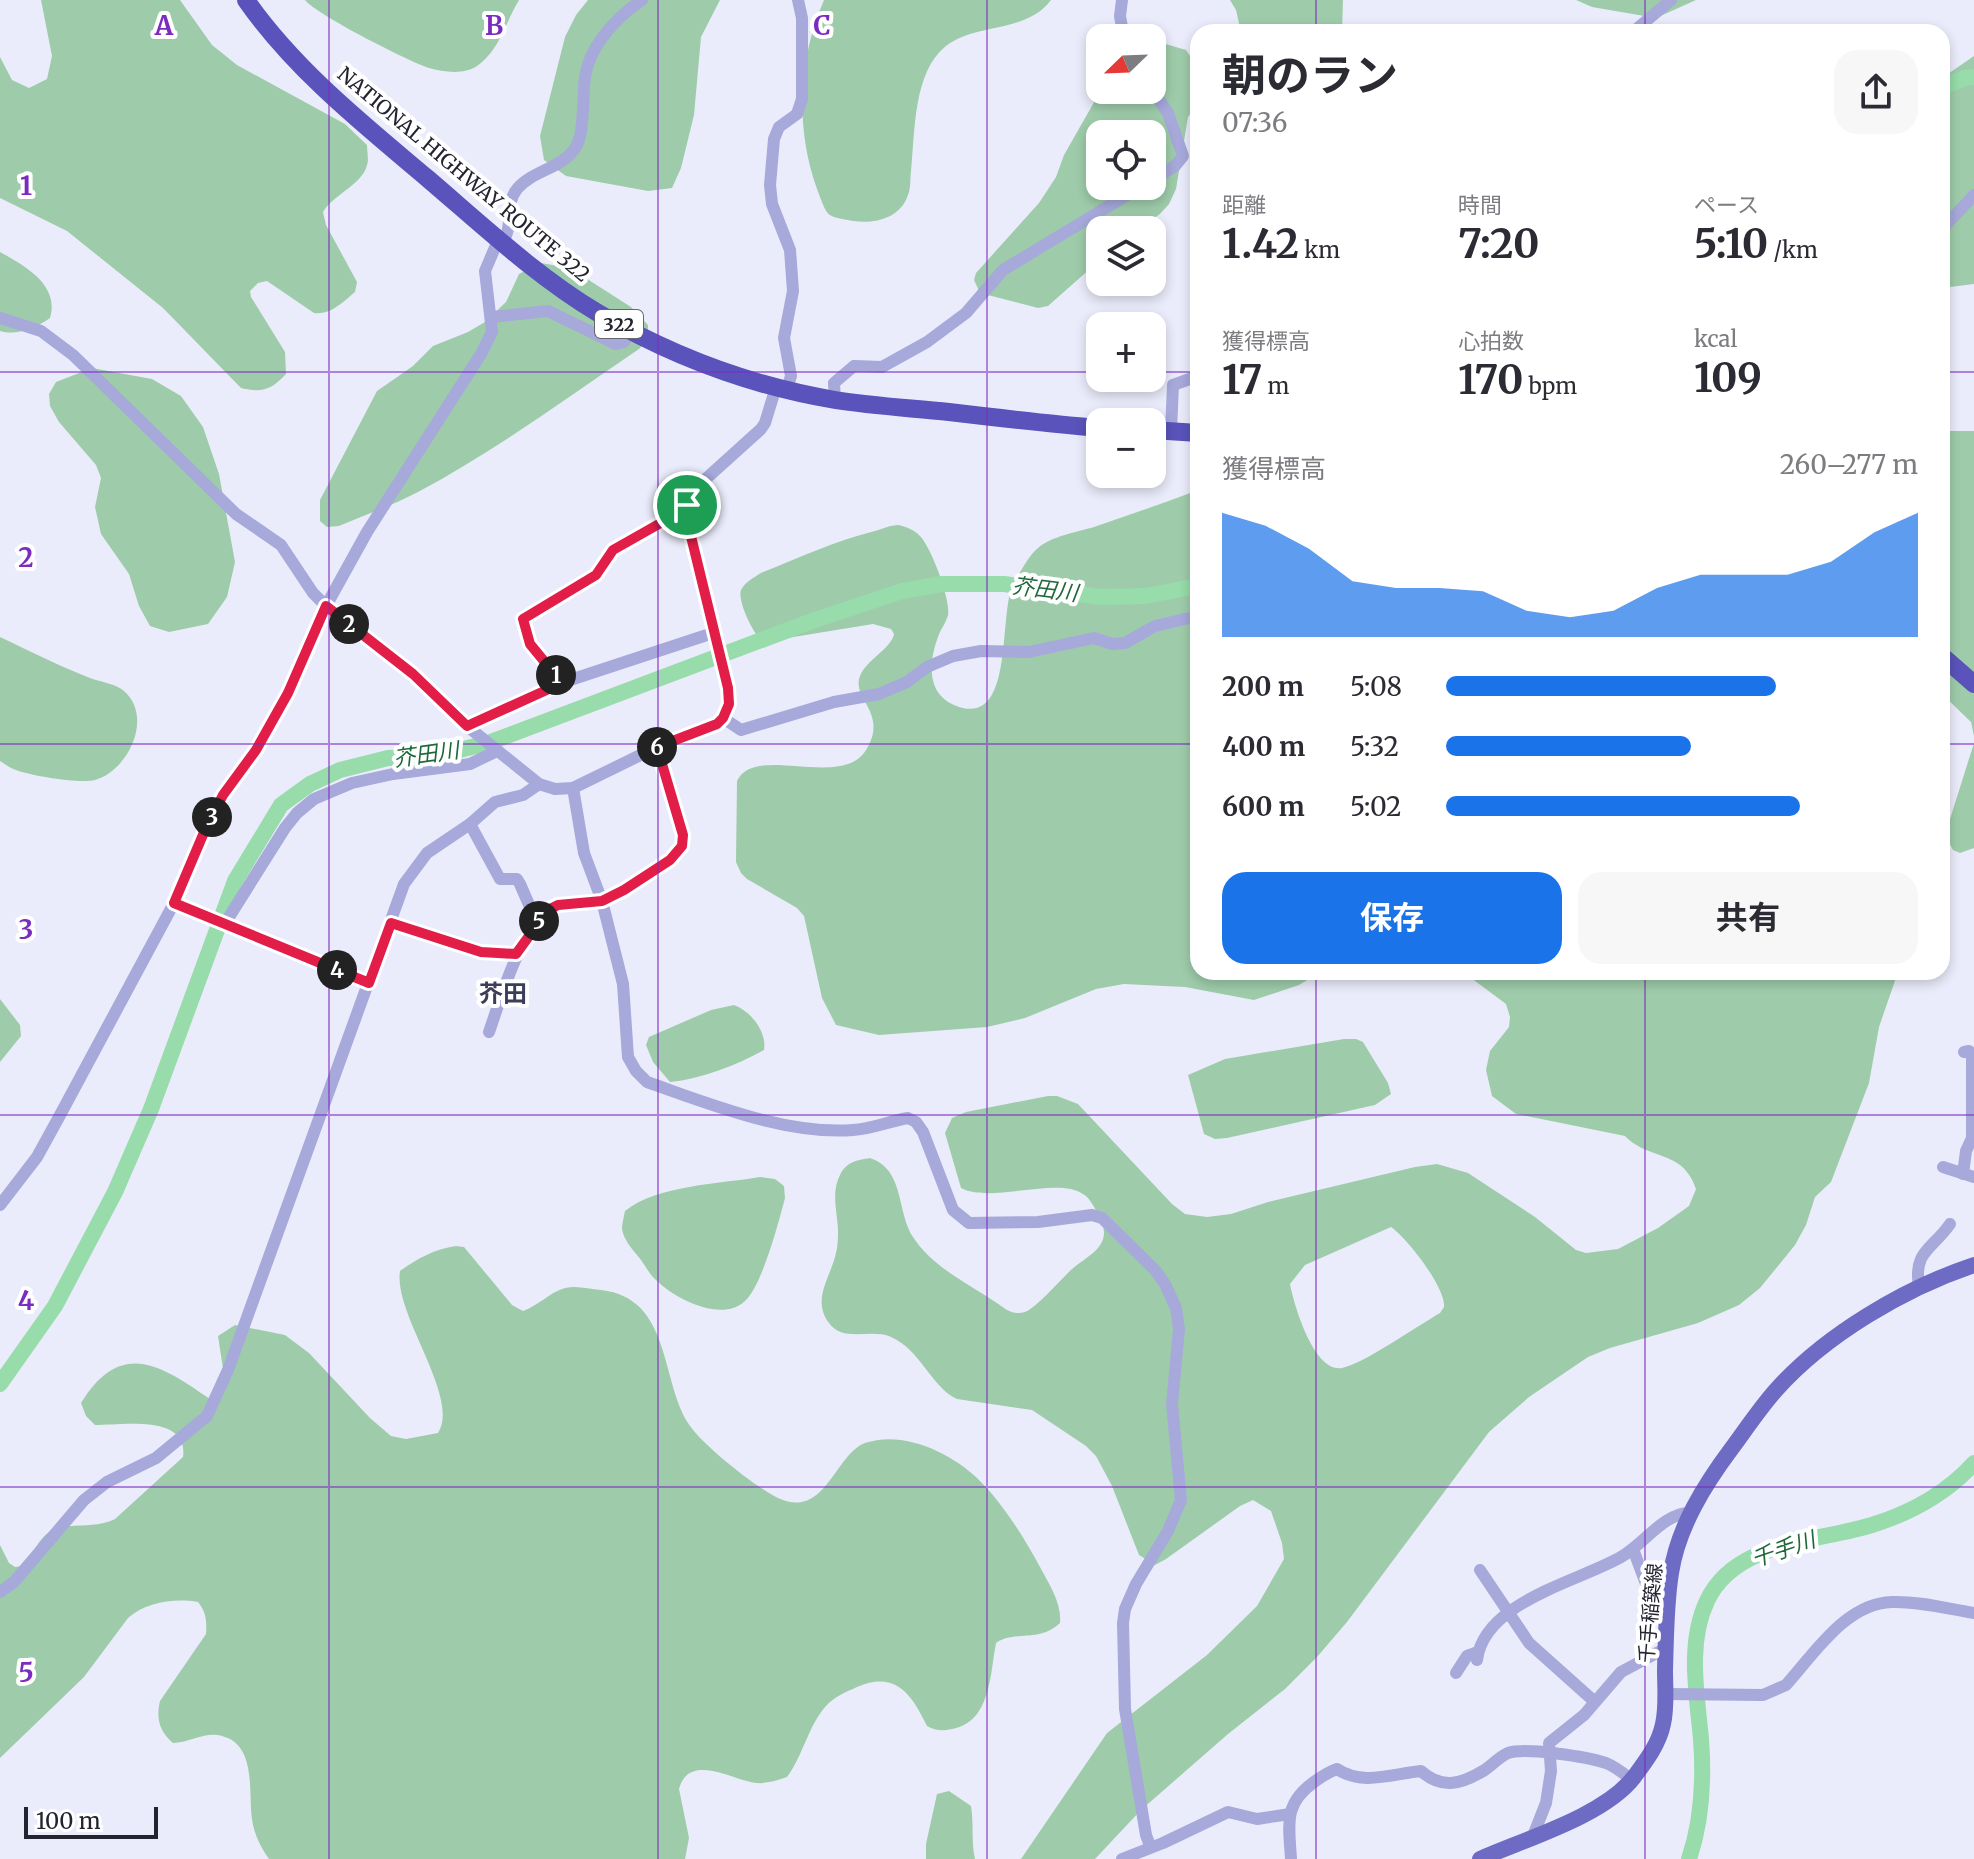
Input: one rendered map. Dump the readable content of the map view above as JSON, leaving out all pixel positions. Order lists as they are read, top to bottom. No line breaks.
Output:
{"streets":{"highway":["NATIONAL HIGHWAY ROUTE 322","322"],"main road":["千手稲築線"]},"districts":["芥田"],"water":["芥田川","千手川"],"scale_bar":"100 m","north":"bottom left","page":{"map_buttons":["+","−"],"heading":["朝のラン","07:36"],"stats":[["距離","1.42 km"],["時間","7:20"],["ペース","5:10 /km"],["獲得標高","17 m"],["心拍数","170 bpm"],["kcal","109"]],"chart":["獲得標高","260–277 m"],"pins":["2","1","6","3","5","4"],"list":[{"name":"200 m","note":"5:08"},{"name":"400 m","note":"5:32"},{"name":"600 m","note":"5:02"}],"buttons":["保存","共有"],"scale":"100 m"},"grid":{"columns":["A","B","C"],"rows":["1","2","3","4","5"]}}
